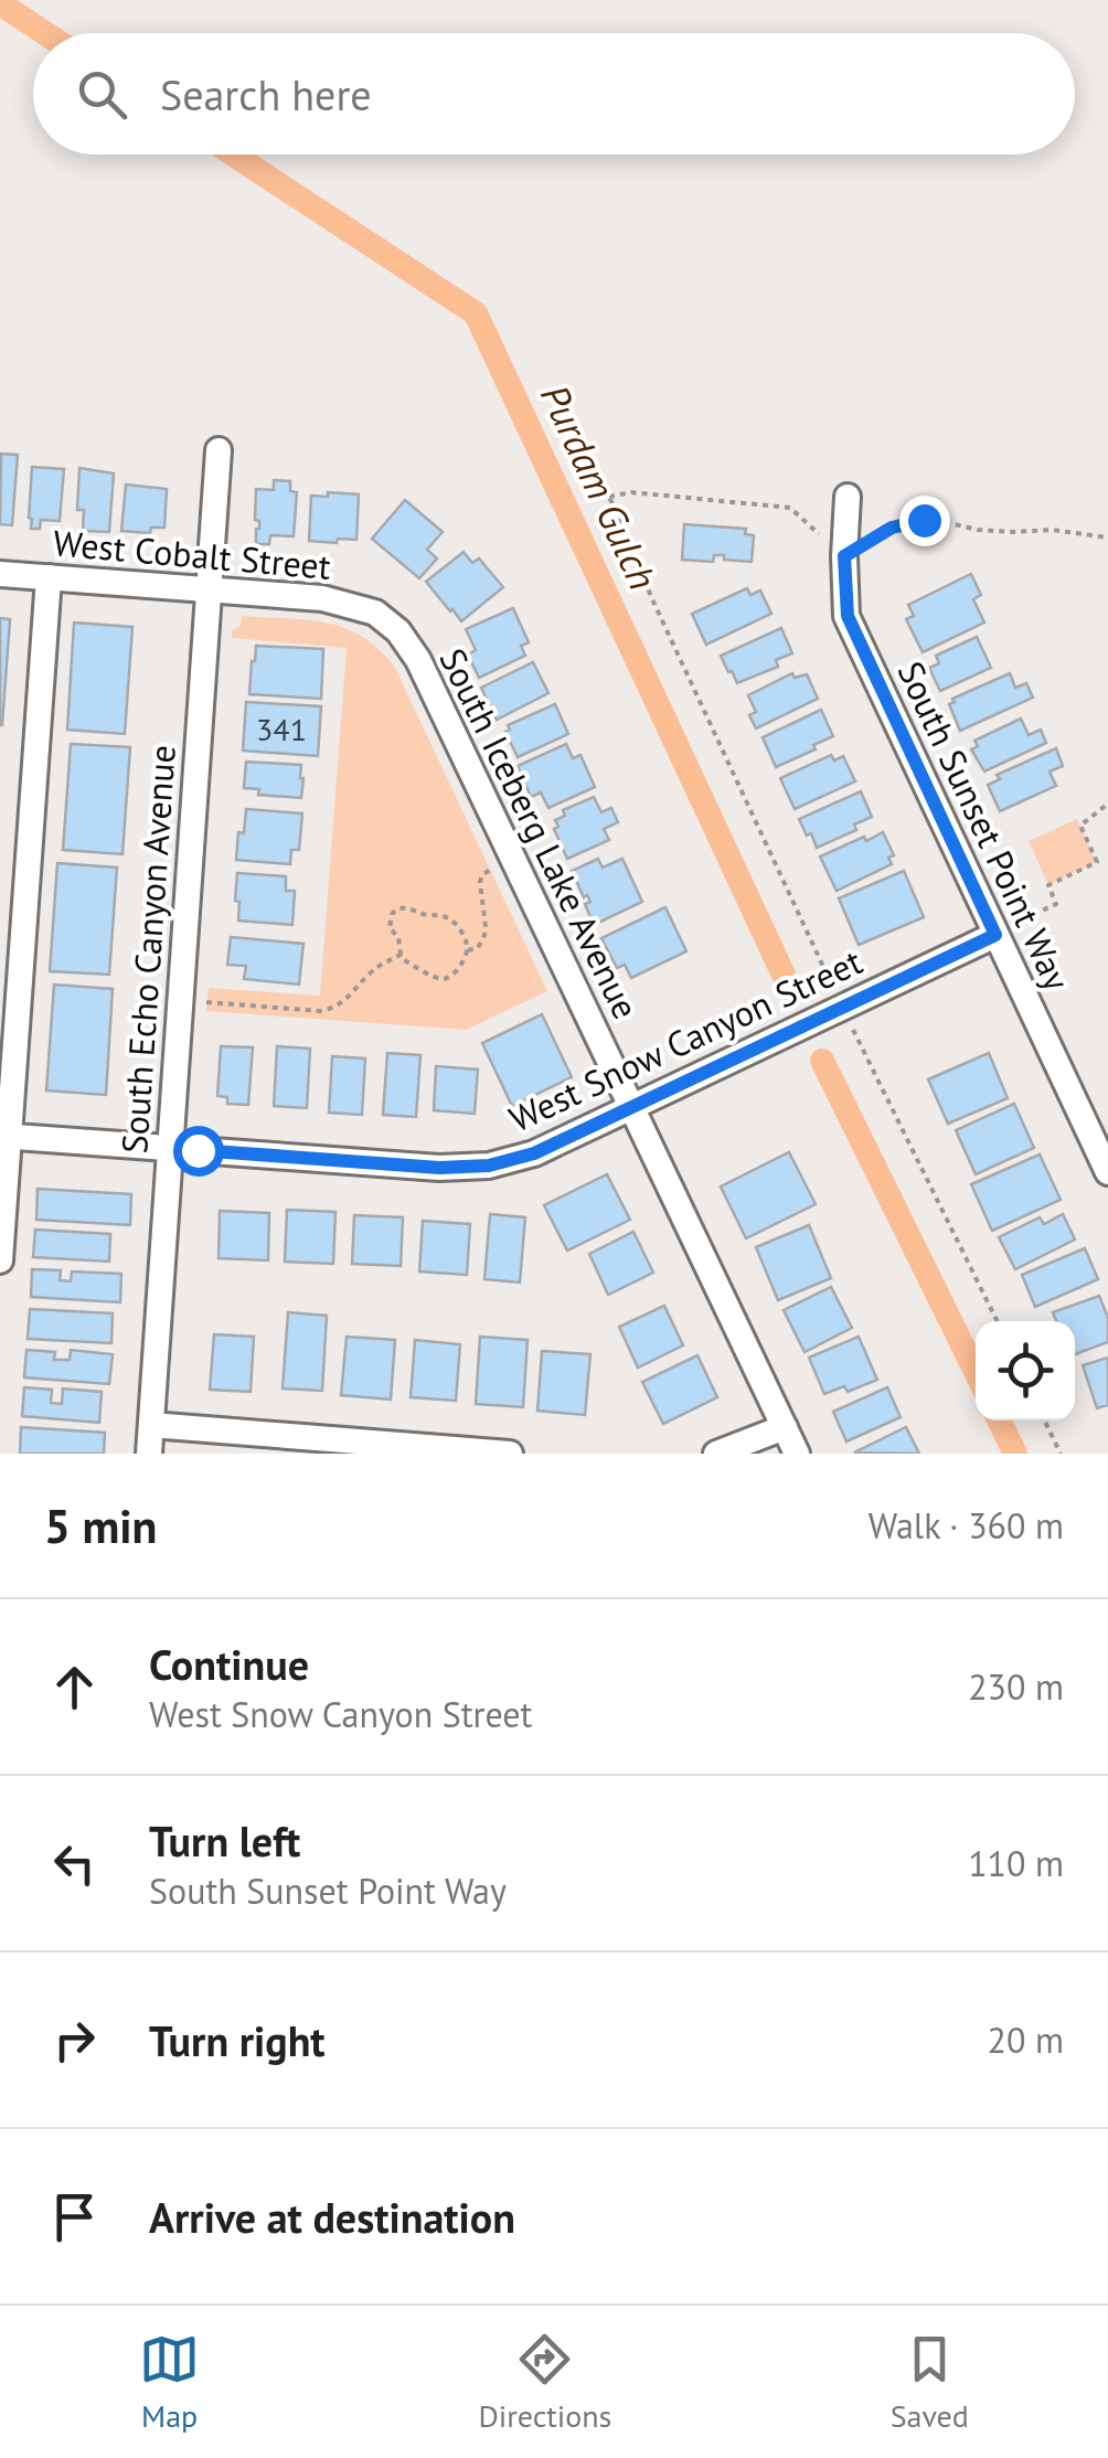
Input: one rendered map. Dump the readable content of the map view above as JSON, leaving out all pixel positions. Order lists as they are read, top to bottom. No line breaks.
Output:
{"streets":{"street":["West Cobalt Street","South Sunset Point Way","South Iceberg Lake Avenue","South Echo Canyon Avenue","West Snow Canyon Street"]},"crossings":[["West Cobalt Street","South Iceberg Lake Avenue"],["West Cobalt Street","South Echo Canyon Avenue"],["South Sunset Point Way","West Snow Canyon Street"],["South Iceberg Lake Avenue","West Snow Canyon Street"],["South Echo Canyon Avenue","West Snow Canyon Street"]],"water":["Purdam Gulch"],"house_numbers":["341"],"page":{"search":"Search here","heading":["5 min","Walk · 360 m"],"list":[["Continue","West Snow Canyon Street","230 m"],["Turn left","South Sunset Point Way","110 m"],["Turn right","20 m"],"Arrive at destination"],"nav":["Map","Directions","Saved"]}}
